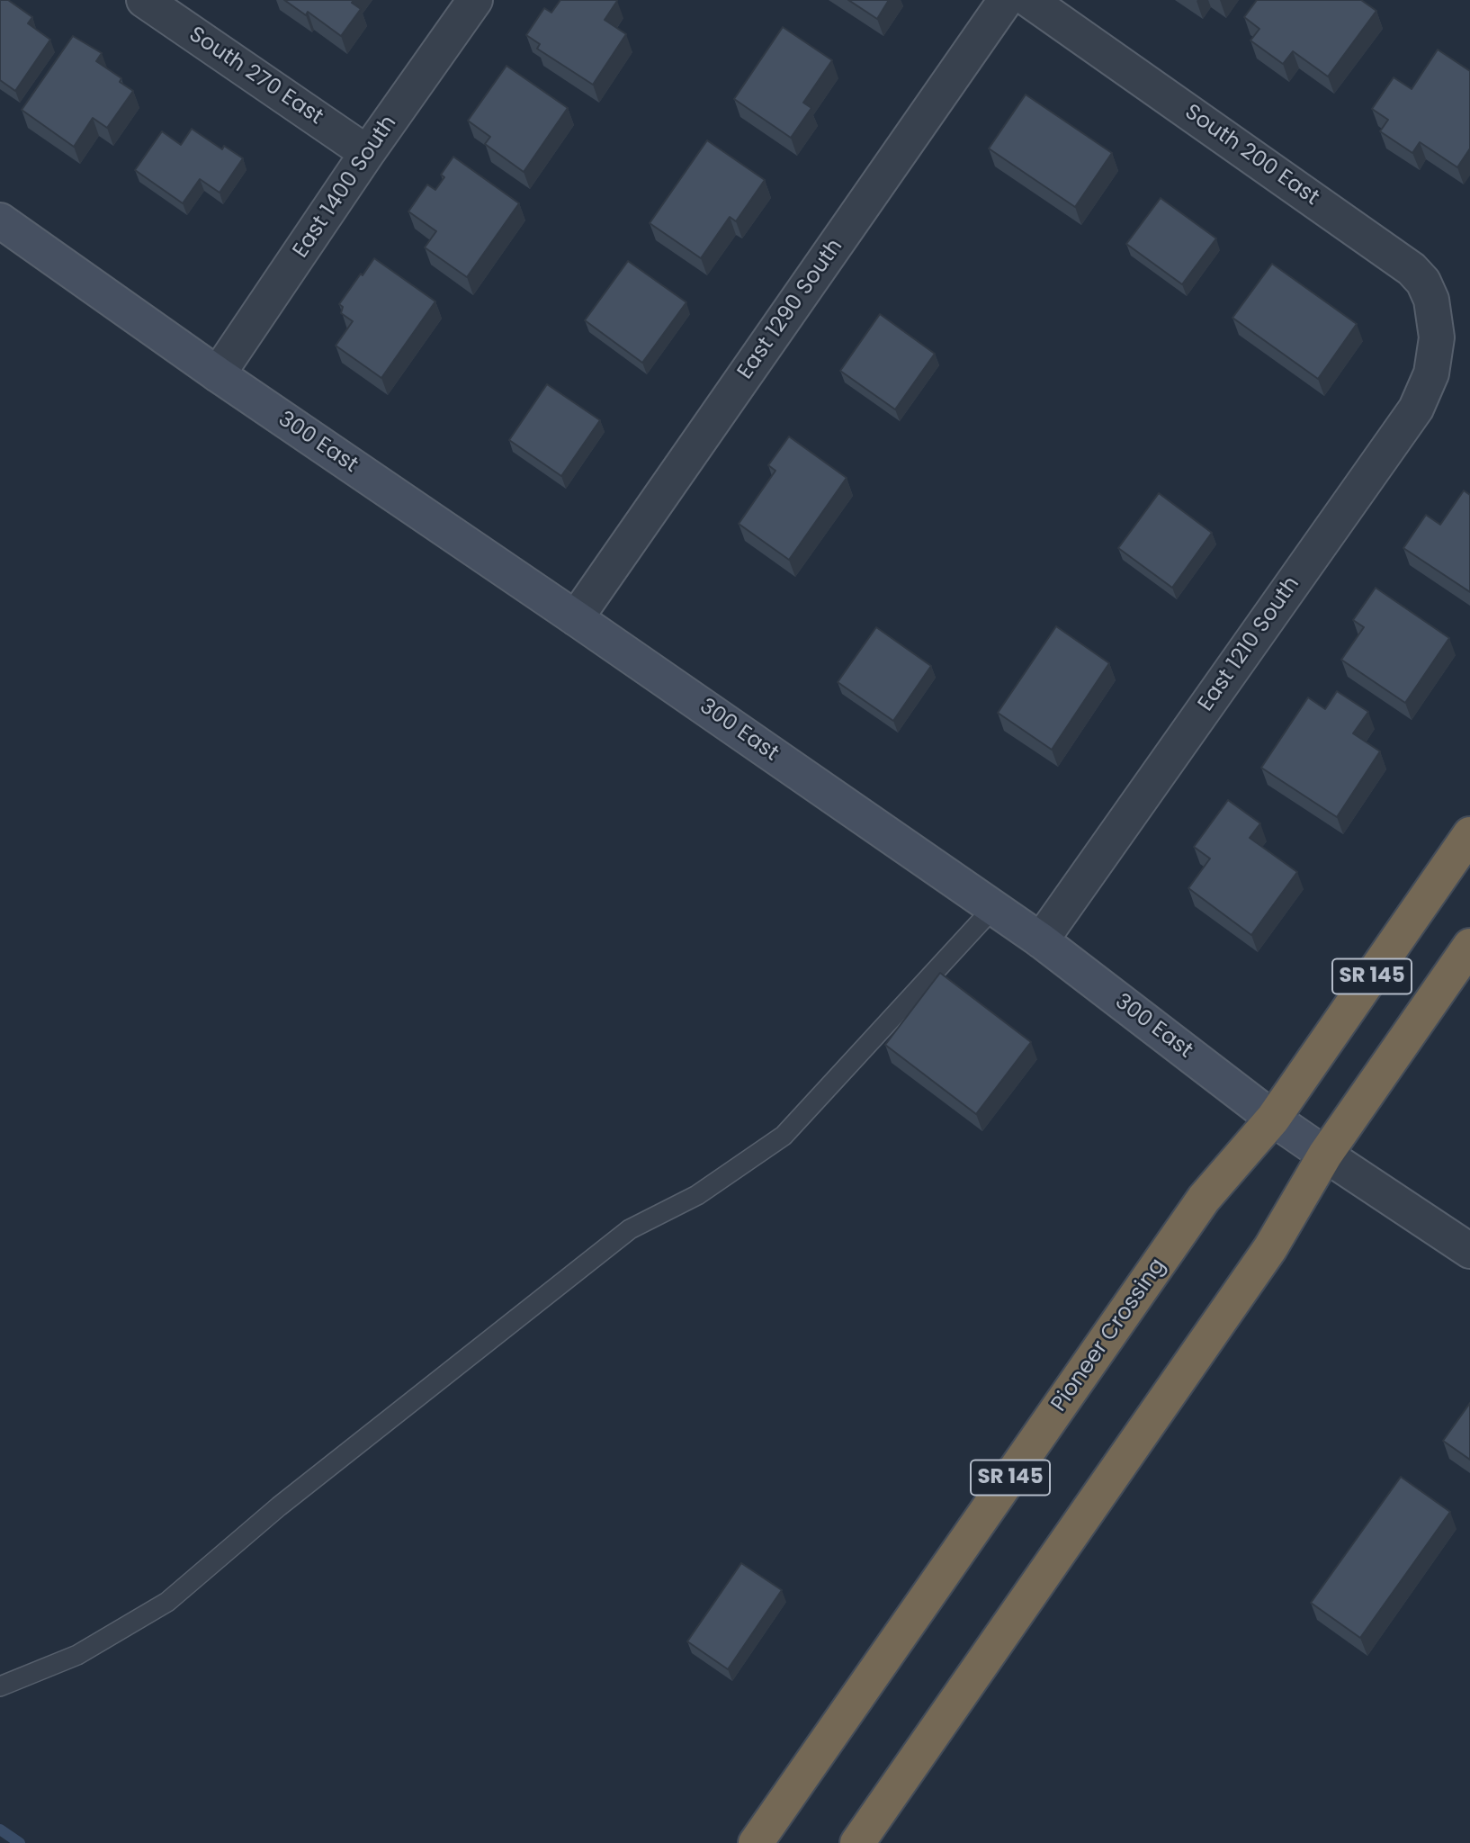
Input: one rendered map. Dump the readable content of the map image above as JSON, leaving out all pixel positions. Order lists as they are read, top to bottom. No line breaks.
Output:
{"streets":{"highway":["SR 145","Pioneer Crossing"],"street":["South 270 East","South 200 East","East 1400 South","East 1290 South","300 East","East 1210 South"]},"crossings":[["South 270 East","East 1400 South"],["South 200 East","East 1210 South"],["East 1400 South","300 East"],["East 1290 South","300 East"],["300 East","East 1210 South"],["300 East","SR 145"],["300 East","Pioneer Crossing"]]}
